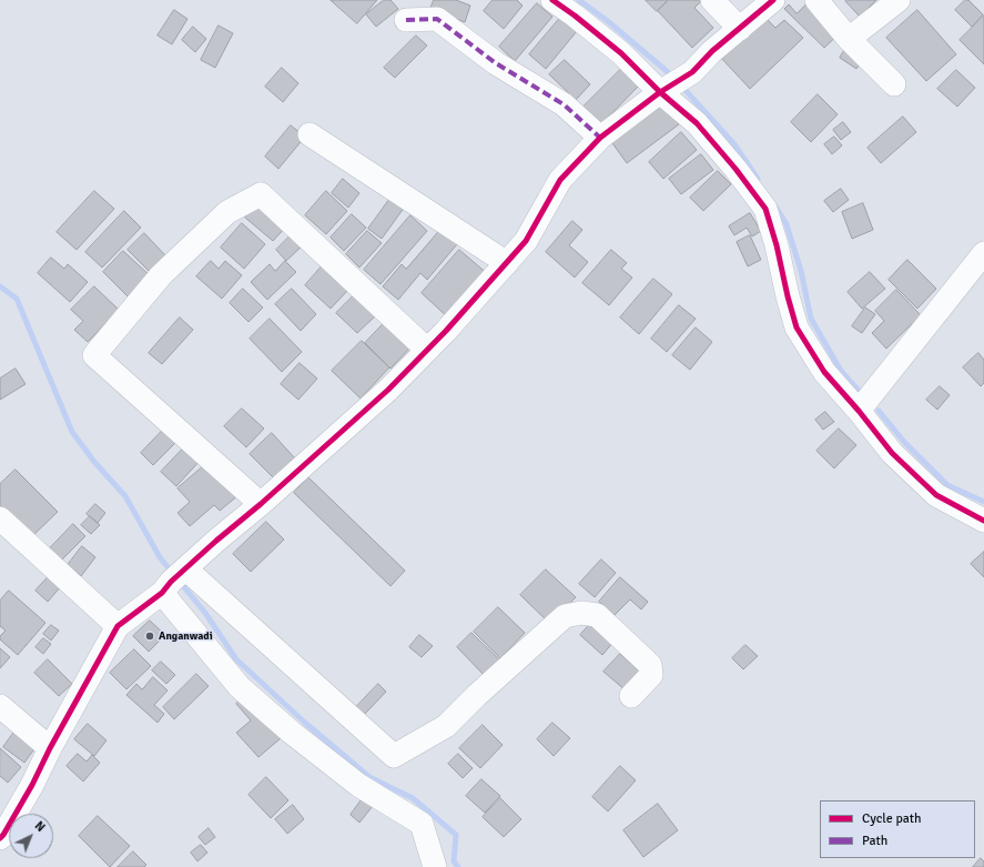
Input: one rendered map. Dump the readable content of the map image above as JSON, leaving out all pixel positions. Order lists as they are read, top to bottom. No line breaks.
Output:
{"places":["Anganwadi"],"legend":["Cycle path","Path"],"north":"top right"}
